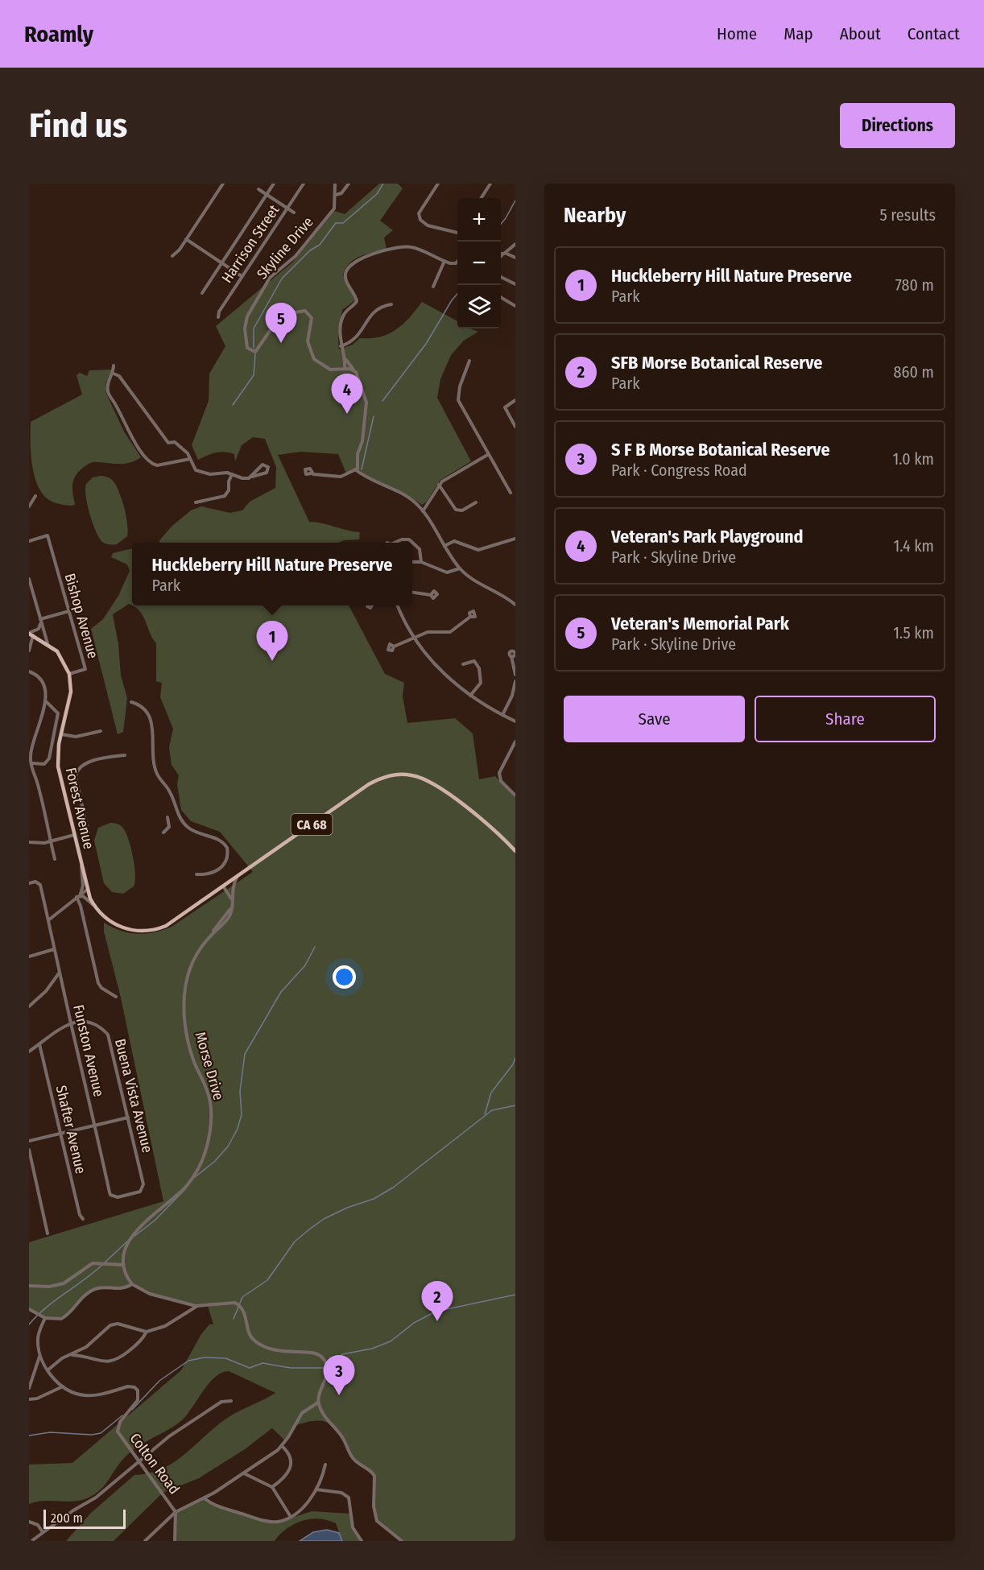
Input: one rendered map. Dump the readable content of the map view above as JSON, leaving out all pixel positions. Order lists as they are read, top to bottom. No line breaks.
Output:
{"streets":{"main road":["Forest Avenue","CA 68"],"street":["Harrison Street","Skyline Drive","Bishop Avenue","Funston Avenue","Morse Drive","Buena Vista Avenue","Shafter Avenue","Colton Road"]},"crossings":[["Bishop Avenue","Forest Avenue"],["Forest Avenue","CA 68"],["CA 68","Morse Drive"],["Funston Avenue","Buena Vista Avenue"]],"scale_bar":"200 m","page":{"header":"Roamly","nav":["Home","Map","About","Contact"],"buttons":["Directions",["Save","Share"]],"title":"Find us","heading":["Nearby","5 results"],"map_buttons":["+","−"],"list":[{"mark":"1","name":"Huckleberry Hill Nature Preserve","note":"Park","value":"780 m"},{"mark":"2","name":"SFB Morse Botanical Reserve","note":"Park","value":"860 m"},{"mark":"3","name":"S F B Morse Botanical Reserve","note":"Park · Congress Road","value":"1.0 km"},{"mark":"4","name":"Veteran's Park Playground","note":"Park · Skyline Drive","value":"1.4 km"},{"mark":"5","name":"Veteran's Memorial Park","note":"Park · Skyline Drive","value":"1.5 km"}],"pins":["5","4","1","2","3"],"popup":["Huckleberry Hill Nature Preserve","Park"],"scale":"200 m"}}
